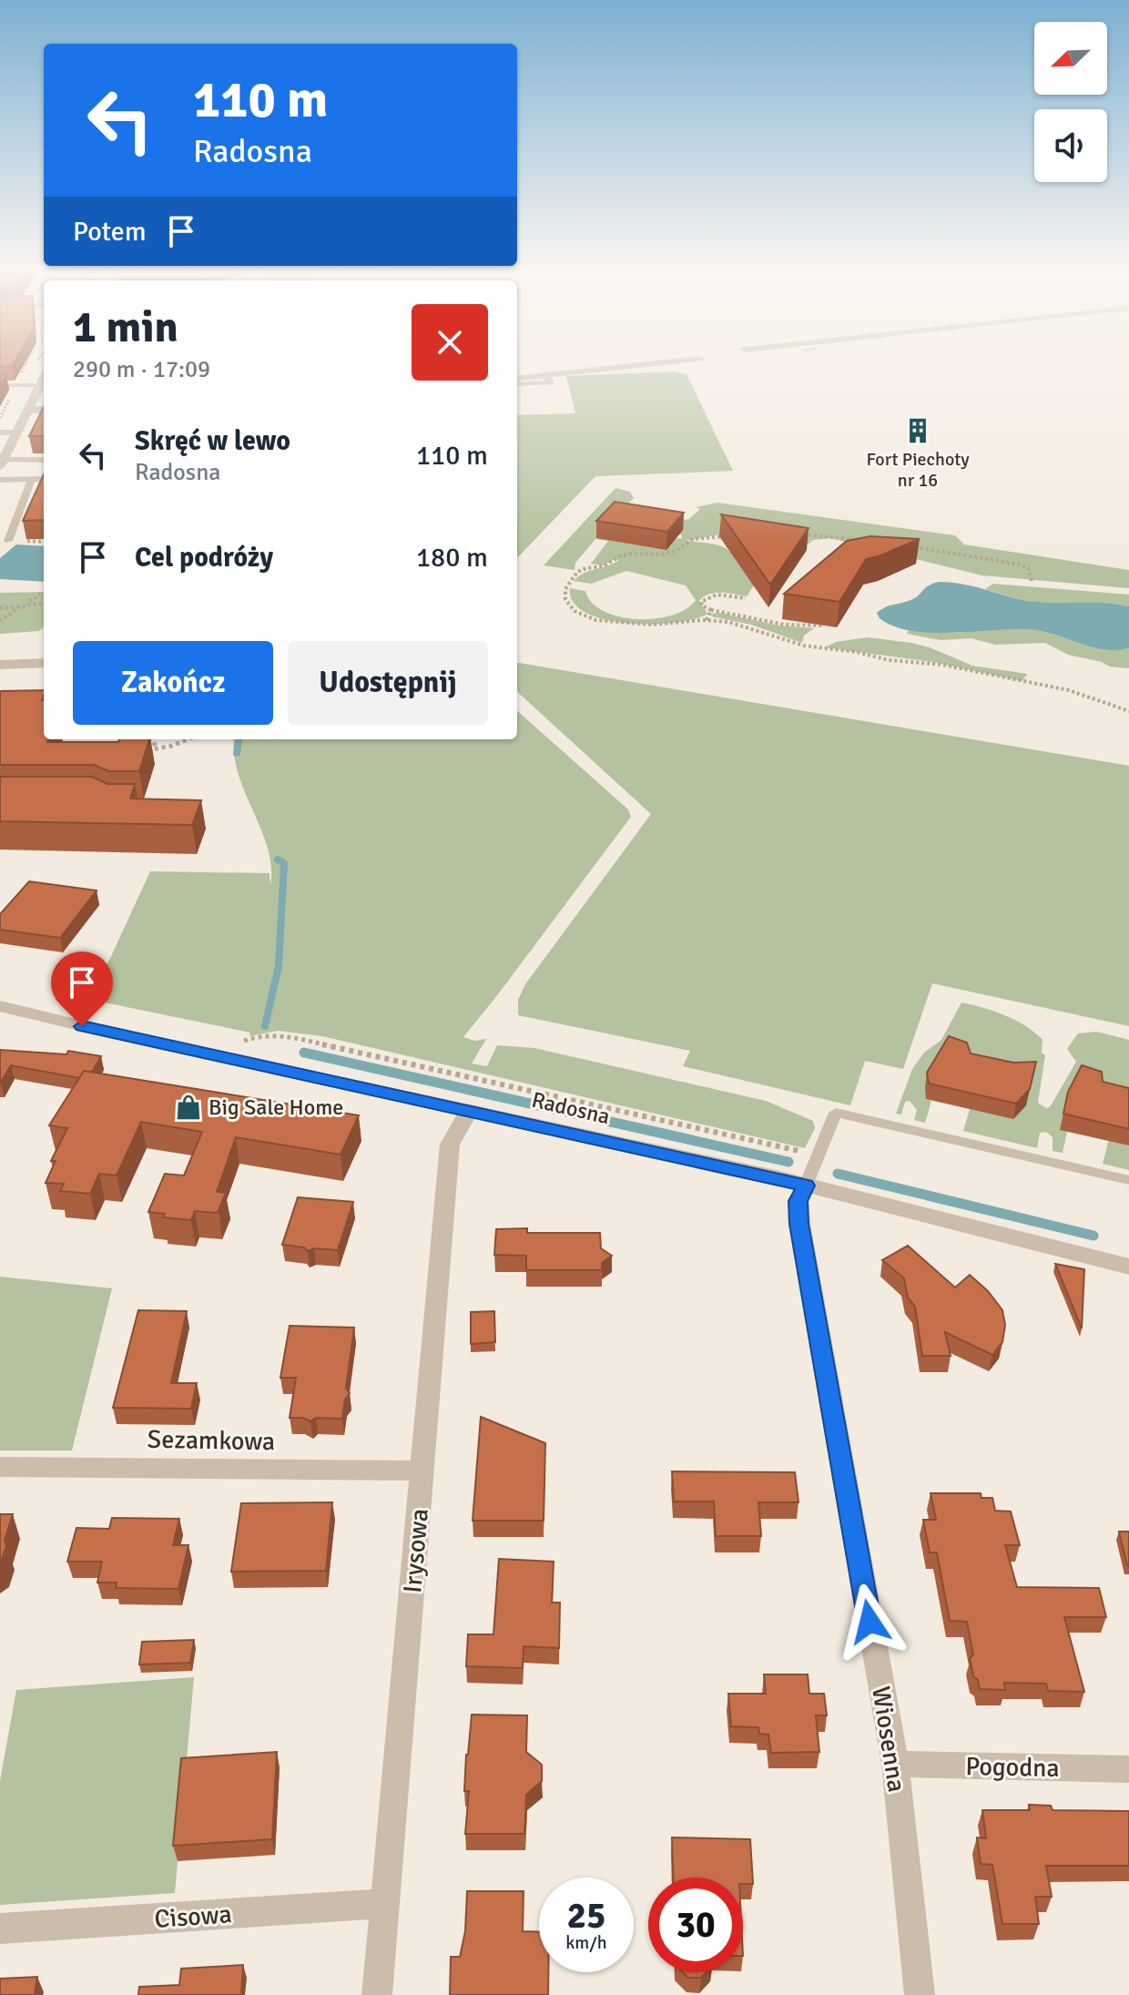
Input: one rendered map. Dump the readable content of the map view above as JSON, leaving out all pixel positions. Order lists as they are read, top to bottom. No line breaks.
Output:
{"streets":{"street":["Radosna","Sezamkowa","Irysowa","Wiosenna","Pogodna","Cisowa"]},"crossings":[["Radosna","Irysowa"],["Radosna","Wiosenna"],["Sezamkowa","Irysowa"],["Irysowa","Cisowa"],["Wiosenna","Pogodna"]],"places":{"building":["Fort Piechoty nr 16"],"shop":["Big Sale Home"]},"north":"bottom left","page":{"turn":["110 m","Radosna"],"then":"Potem","heading":["1 min","290 m · 17:09"],"list":[{"name":"Skręć w lewo","note":"Radosna","value":"110 m"},{"name":"Cel podróży","value":"180 m"}],"buttons":["Zakończ","Udostępnij"],"speed":"25 km/h","limit":"30"}}
